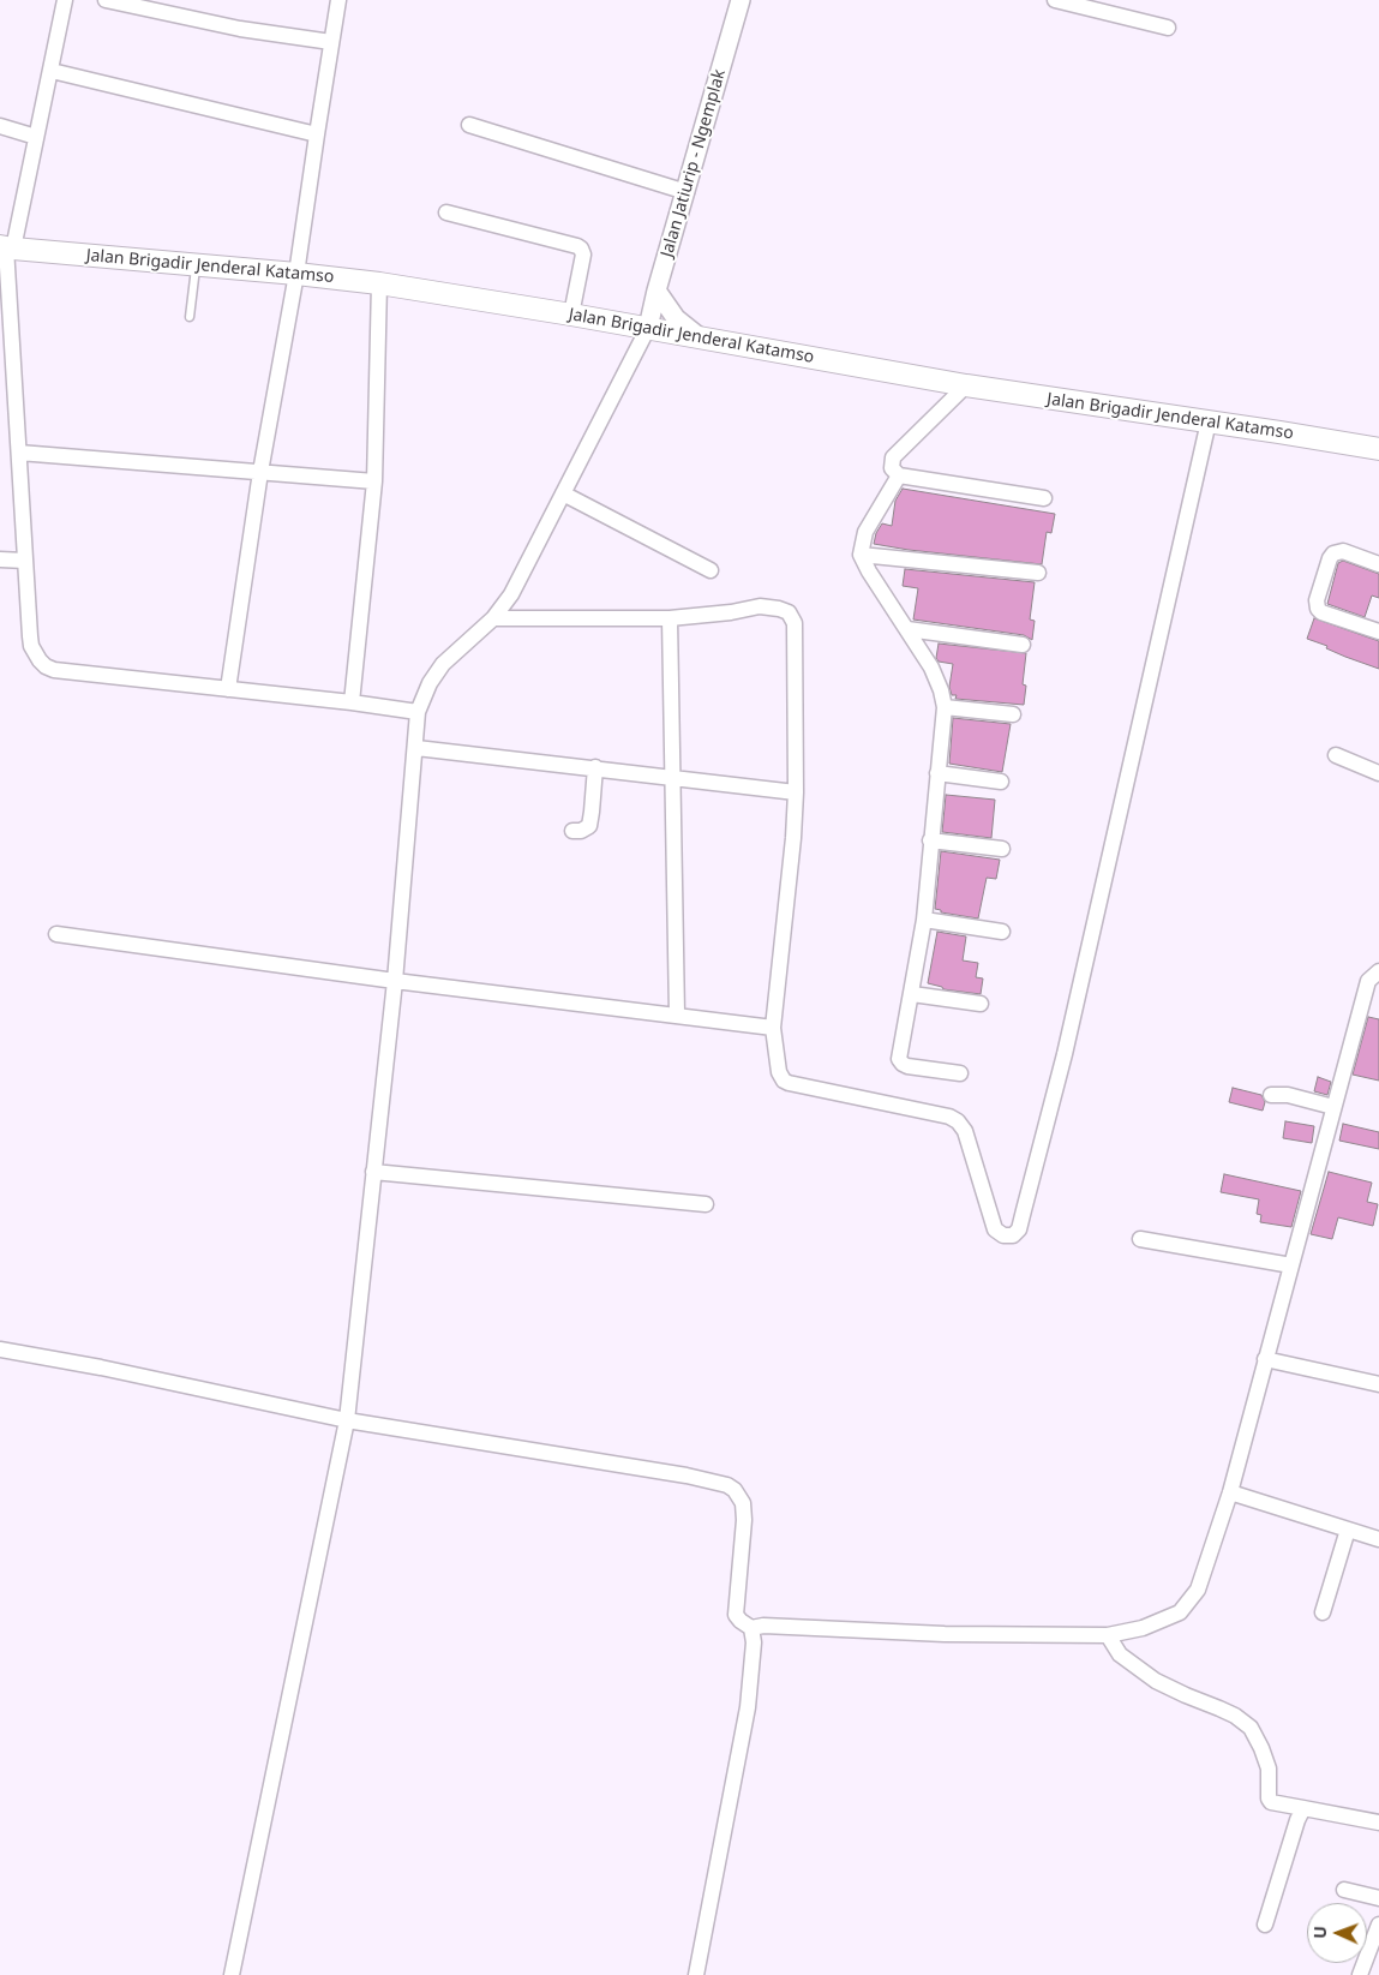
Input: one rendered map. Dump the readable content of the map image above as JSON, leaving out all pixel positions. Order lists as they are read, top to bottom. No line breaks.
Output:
{"streets":{"main road":["Jalan Brigadir Jenderal Katamso"],"street":["Jalan Jatiurip - Ngemplak"]},"crossings":[["Jalan Jatiurip - Ngemplak","Jalan Brigadir Jenderal Katamso"]],"north":"left"}
